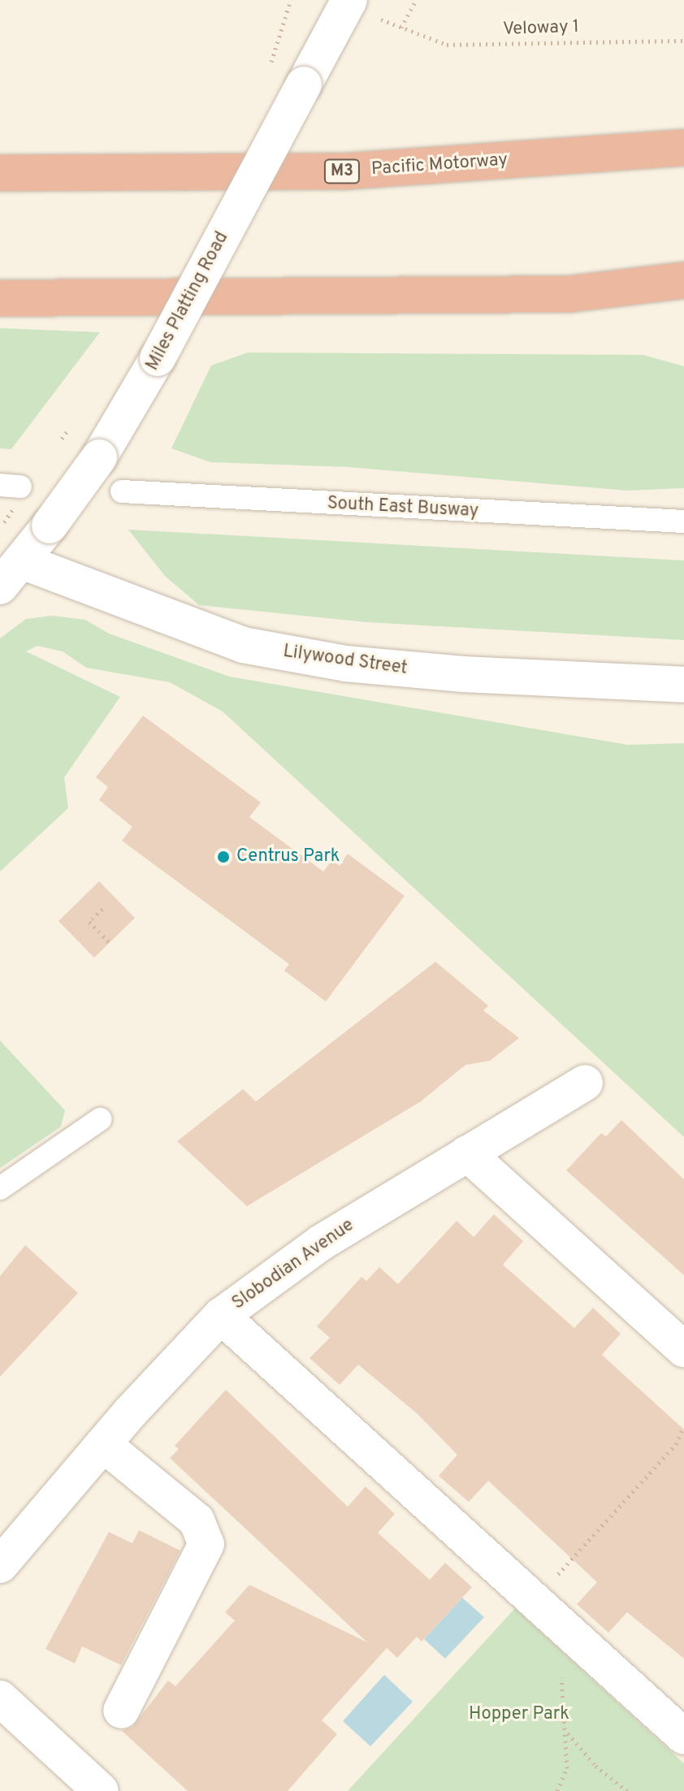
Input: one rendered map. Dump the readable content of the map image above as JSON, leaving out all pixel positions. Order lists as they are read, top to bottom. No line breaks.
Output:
{"streets":{"highway":["Pacific Motorway","M3"],"street":["Miles Platting Road","Lilywood Street","Slobodian Avenue"],"lane":["South East Busway"],"path":["Veloway 1"]},"crossings":[["Miles Platting Road","Lilywood Street"]],"parks":["Hopper Park"],"places":["Centrus Park"]}
